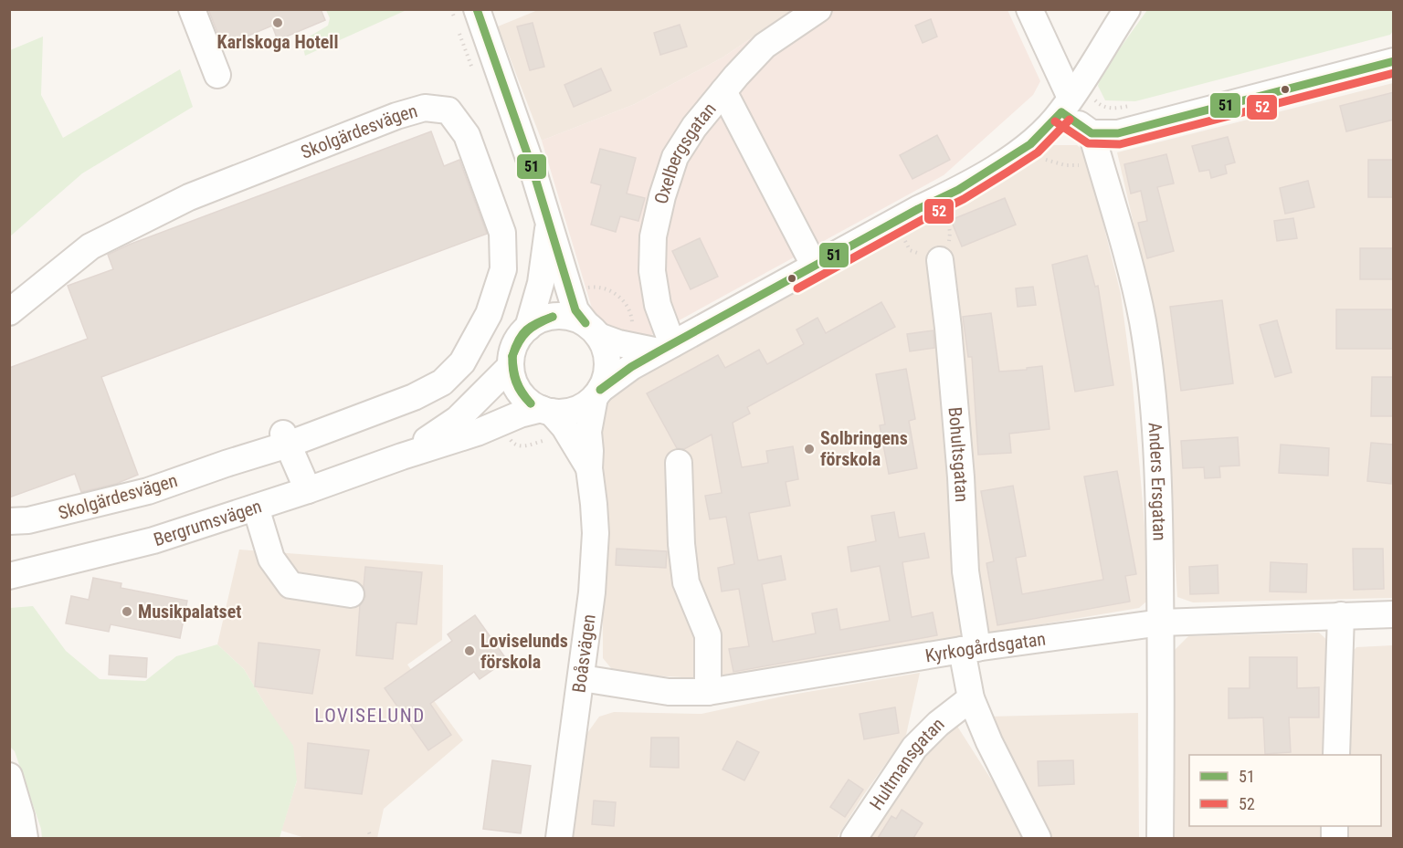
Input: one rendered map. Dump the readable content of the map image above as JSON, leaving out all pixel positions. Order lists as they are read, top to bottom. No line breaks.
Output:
{"streets":{"street":["Skolgärdesvägen","Oxelbergsgatan","Bohultsgatan","Anders Ersgatan","Bergrumsvägen","Kyrkogårdsgatan","Boåsvägen","Hultmansgatan"]},"crossings":[["Bohultsgatan","Kyrkogårdsgatan"],["Bohultsgatan","Hultmansgatan"],["Anders Ersgatan","Kyrkogårdsgatan"],["Bergrumsvägen","Boåsvägen"],["Kyrkogårdsgatan","Boåsvägen"]],"districts":["LOVISELUND"],"places":["Karlskoga Hotell","Solbringens förskola","Musikpalatset","Loviselunds förskola"],"lines":["transit line 51","transit line 52"],"legend":["51","52"]}
